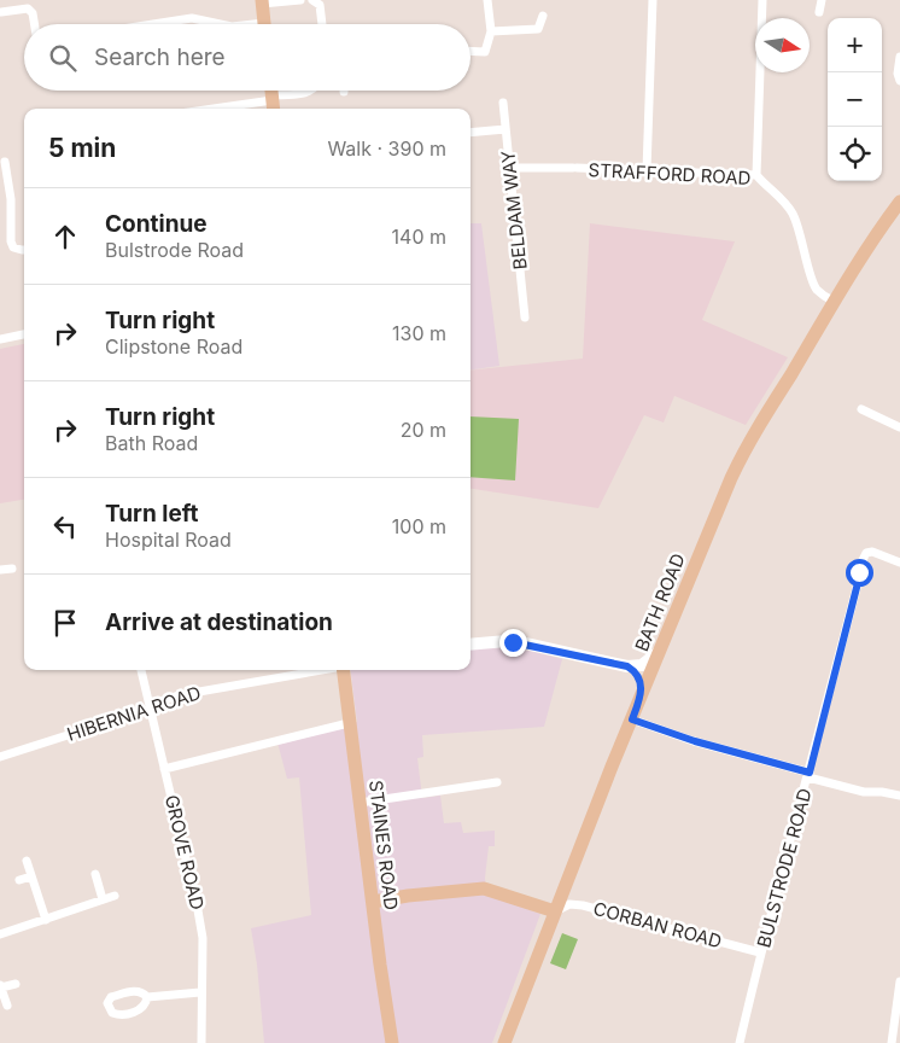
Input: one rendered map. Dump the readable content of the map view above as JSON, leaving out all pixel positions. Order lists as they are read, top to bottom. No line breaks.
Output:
{"streets":{"main road":["BATH ROAD","STAINES ROAD"],"street":["STRAFFORD ROAD","BELDAM WAY","HIBERNIA ROAD","GROVE ROAD","BULSTRODE ROAD","CORBAN ROAD"]},"crossings":[["STRAFFORD ROAD","BELDAM WAY"],["STRAFFORD ROAD","BATH ROAD"],["BATH ROAD","CORBAN ROAD"],["HIBERNIA ROAD","GROVE ROAD"],["BULSTRODE ROAD","CORBAN ROAD"]],"north":"right","page":{"map_buttons":["+","−"],"search":"Search here","heading":["5 min","Walk · 390 m"],"list":[["Continue","Bulstrode Road","140 m"],["Turn right","Clipstone Road","130 m"],["Turn right","Bath Road","20 m"],["Turn left","Hospital Road","100 m"],"Arrive at destination"]}}
